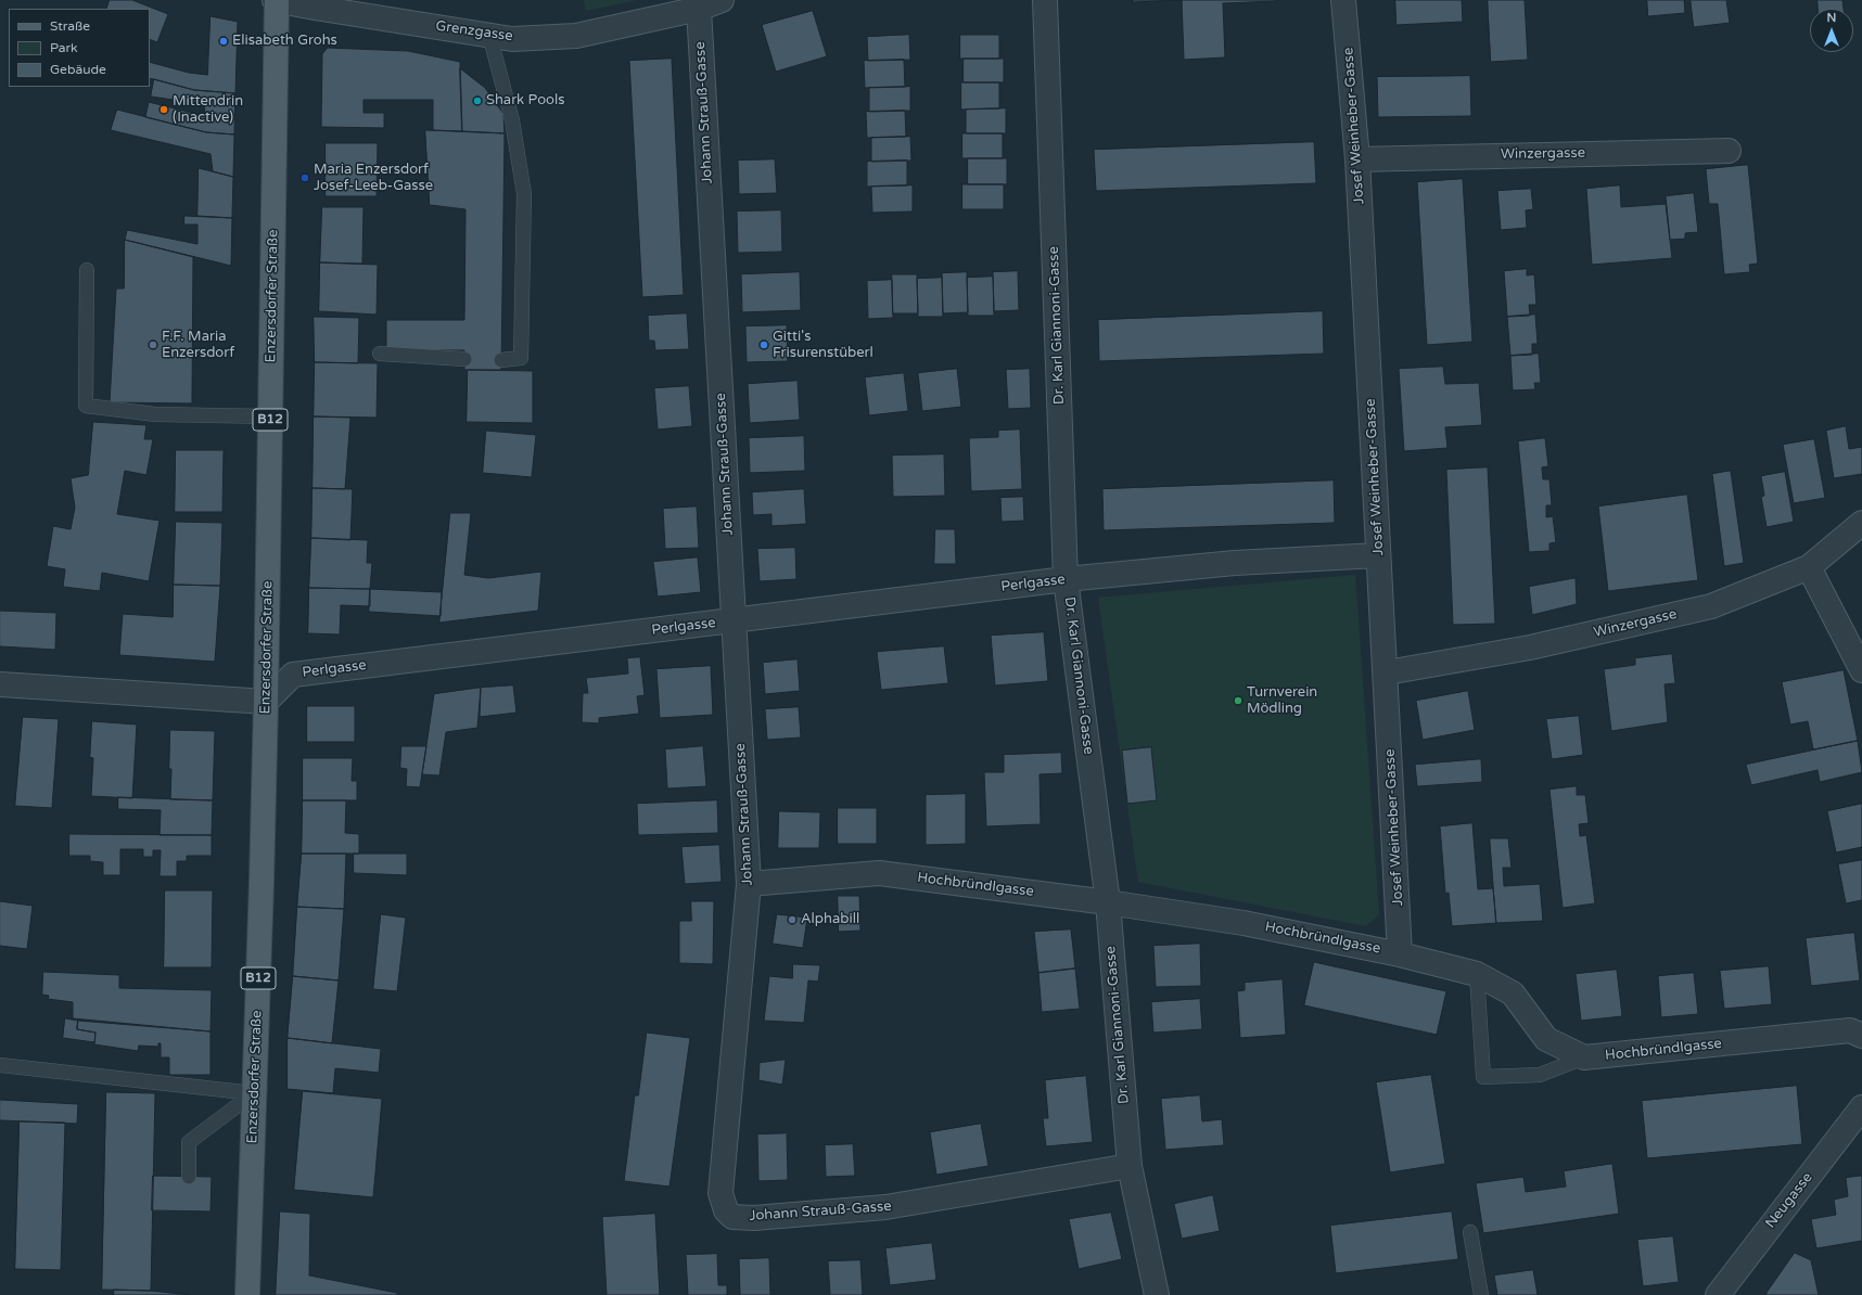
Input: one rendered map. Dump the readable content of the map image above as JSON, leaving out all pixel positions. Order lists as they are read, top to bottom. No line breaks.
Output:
{"streets":{"main road":["Enzersdorfer Straße","B12"],"street":["Grenzgasse","Johann Strauß-Gasse","Josef Weinheber-Gasse","Winzergasse","Dr. Karl Giannoni-Gasse","Perlgasse","Hochbründlgasse","Neugasse"]},"crossings":[["Grenzgasse","Johann Strauß-Gasse"],["Grenzgasse","Enzersdorfer Straße"],["Johann Strauß-Gasse","Dr. Karl Giannoni-Gasse"],["Johann Strauß-Gasse","Perlgasse"],["Johann Strauß-Gasse","Hochbründlgasse"],["Josef Weinheber-Gasse","Winzergasse"],["Josef Weinheber-Gasse","Perlgasse"],["Josef Weinheber-Gasse","Hochbründlgasse"],["Enzersdorfer Straße","Perlgasse"],["Dr. Karl Giannoni-Gasse","Perlgasse"],["Dr. Karl Giannoni-Gasse","Hochbründlgasse"]],"places":["Elisabeth Grohs","Shark Pools","Mittendrin (Inactive)","Maria Enzersdorf Josef-Leeb-Gasse","F.F. Maria Enzersdorf","Gitti's Frisurenstüberl","Turnverein Mödling","Alphabill"],"legend":["Straße","Park","Gebäude"],"north":"top"}
